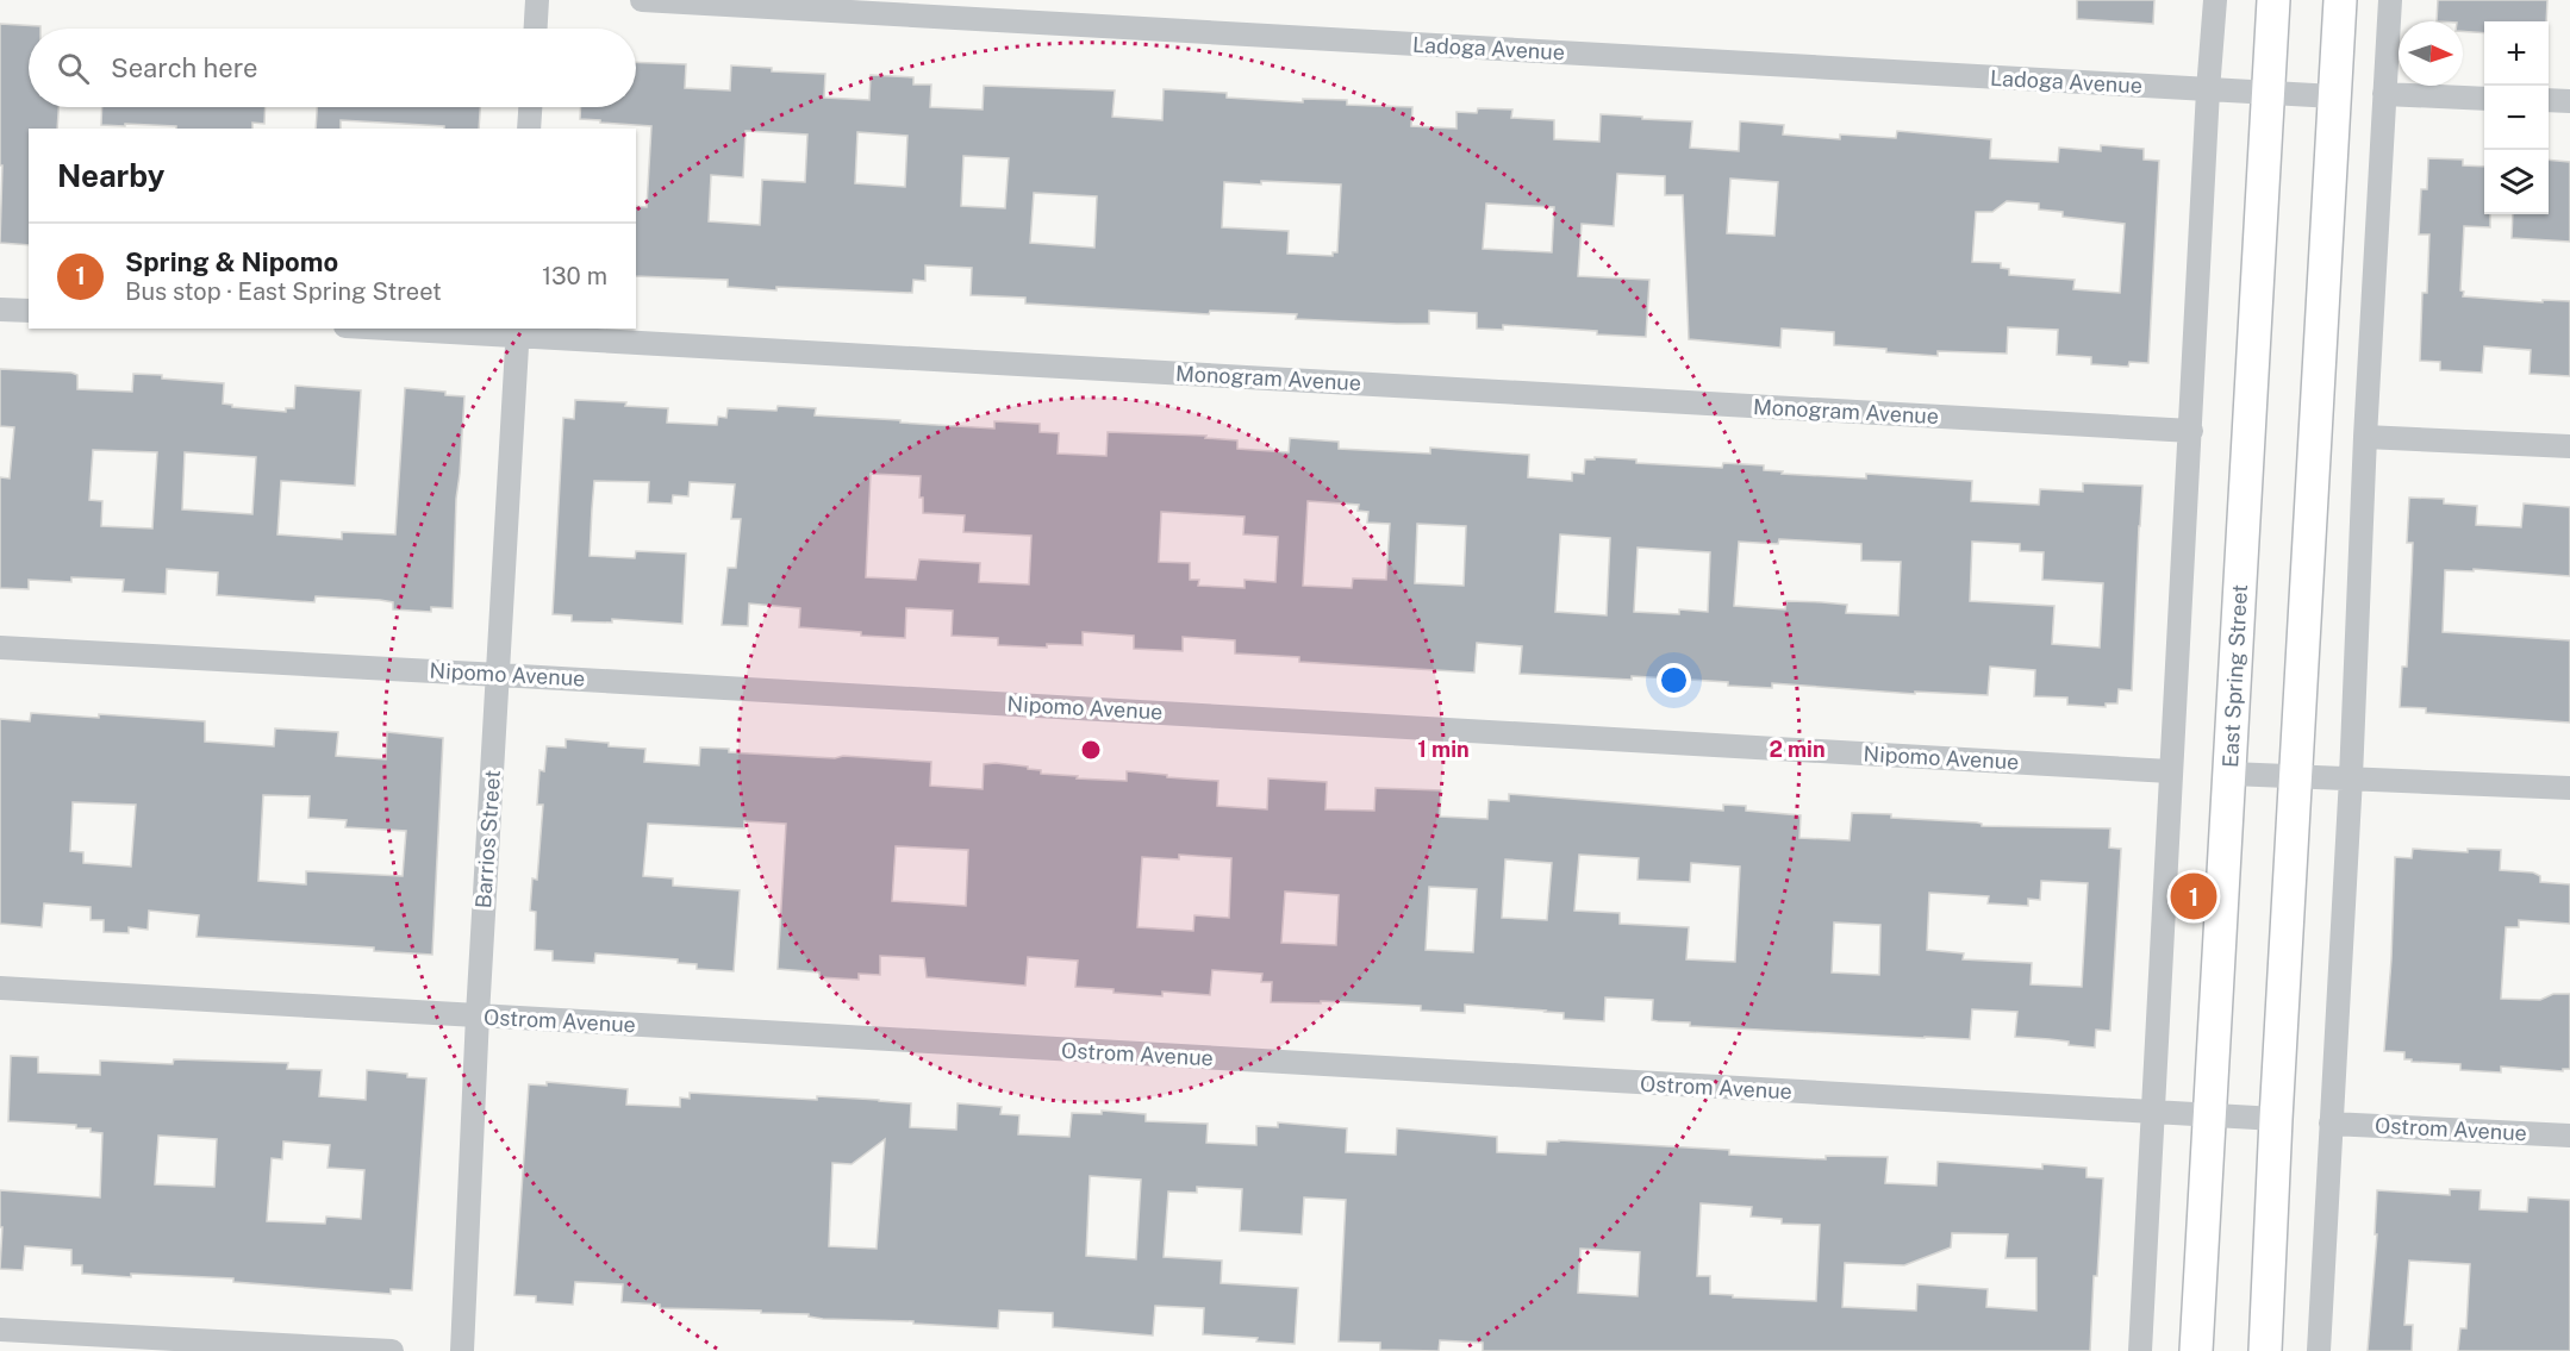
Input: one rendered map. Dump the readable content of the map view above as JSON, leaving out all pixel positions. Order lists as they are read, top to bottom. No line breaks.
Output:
{"streets":{"main road":["East Spring Street"],"street":["Ladoga Avenue","Monogram Avenue","Nipomo Avenue","Barrios Street","Ostrom Avenue"]},"crossings":[["Ladoga Avenue","East Spring Street"],["Monogram Avenue","Barrios Street"],["Nipomo Avenue","Barrios Street"],["East Spring Street","Ostrom Avenue"],["Barrios Street","Ostrom Avenue"]],"north":"right","page":{"map_buttons":["+","−"],"search":"Search here","heading":"Nearby","list":[{"mark":"1","name":"Spring & Nipomo","note":"Bus stop · East Spring Street","value":"130 m"}],"pins":"1"},"rings":["1 min","2 min"]}
